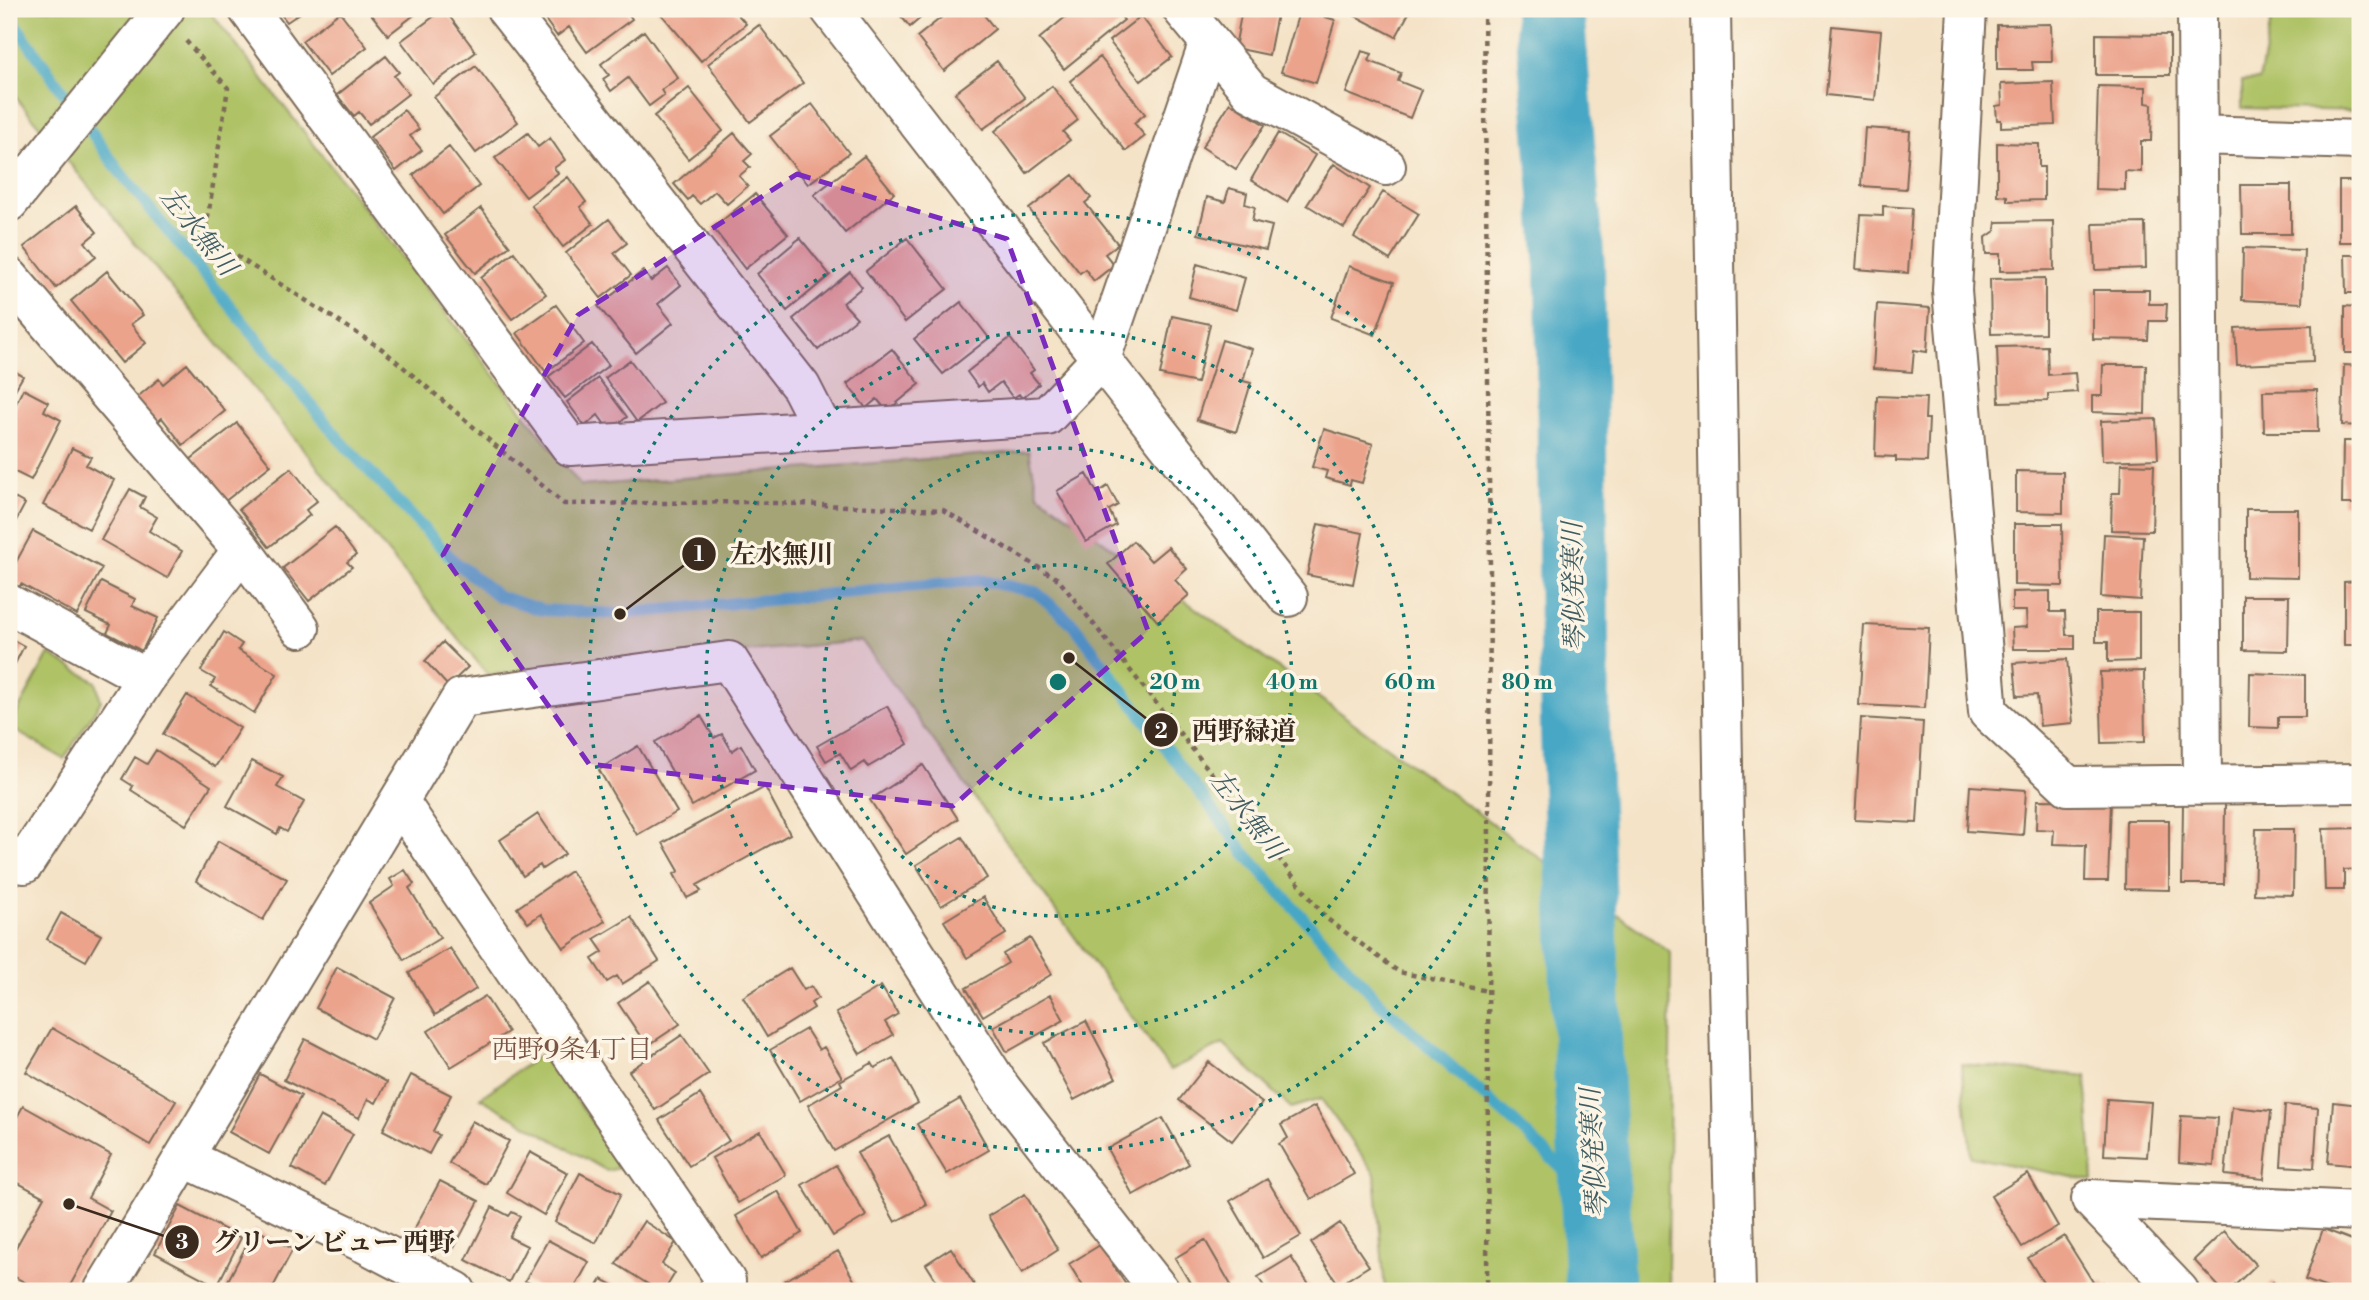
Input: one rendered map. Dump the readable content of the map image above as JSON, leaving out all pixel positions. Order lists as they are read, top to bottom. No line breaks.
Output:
{"districts":["西野9条4丁目"],"water":["左水無川","琴似発寒川"],"places":["左水無川","西野緑道","グリーン ビュー 西野"],"rings":["20 m","40 m","60 m","80 m"]}
